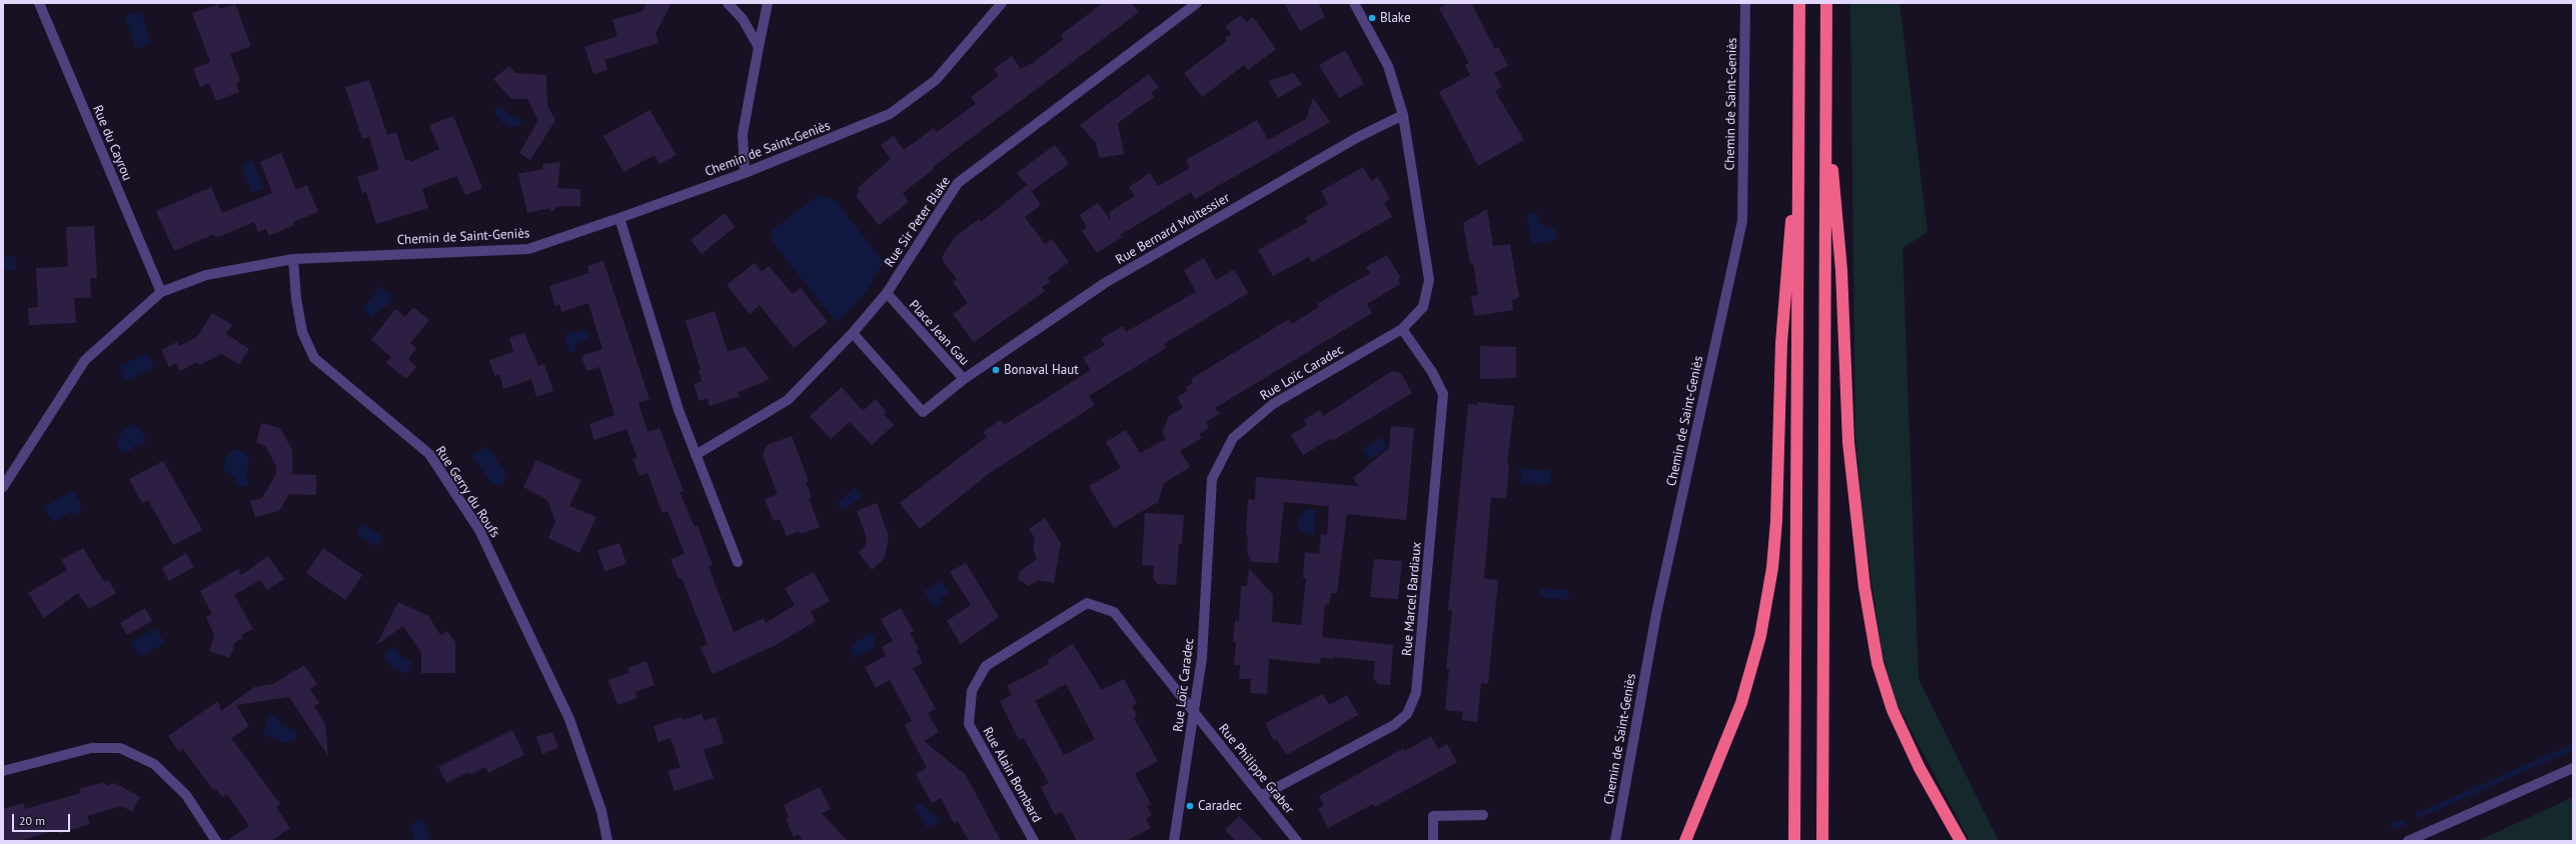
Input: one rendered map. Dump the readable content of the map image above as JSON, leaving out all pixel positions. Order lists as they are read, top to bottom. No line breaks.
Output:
{"streets":{"street":["Chemin de Saint-Geniès","Rue du Cayrou","Rue Sir Peter Blake","Rue Bernard Moitessier","Place Jean Gau","Rue Loïc Caradec","Rue Gerry du Roufs","Rue Marcel Bardiaux","Rue Philippe Graber","Rue Alain Bombard"]},"crossings":[["Chemin de Saint-Geniès","Rue du Cayrou"],["Chemin de Saint-Geniès","Rue Gerry du Roufs"],["Rue Sir Peter Blake","Place Jean Gau"],["Rue Bernard Moitessier","Place Jean Gau"],["Rue Bernard Moitessier","Rue Loïc Caradec"],["Rue Loïc Caradec","Rue Marcel Bardiaux"],["Rue Loïc Caradec","Rue Philippe Graber"],["Rue Loïc Caradec","Rue Alain Bombard"],["Rue Marcel Bardiaux","Rue Philippe Graber"],["Rue Philippe Graber","Rue Alain Bombard"]],"places":["Blake","Bonaval Haut","Caradec"],"scale_bar":"20 m"}
